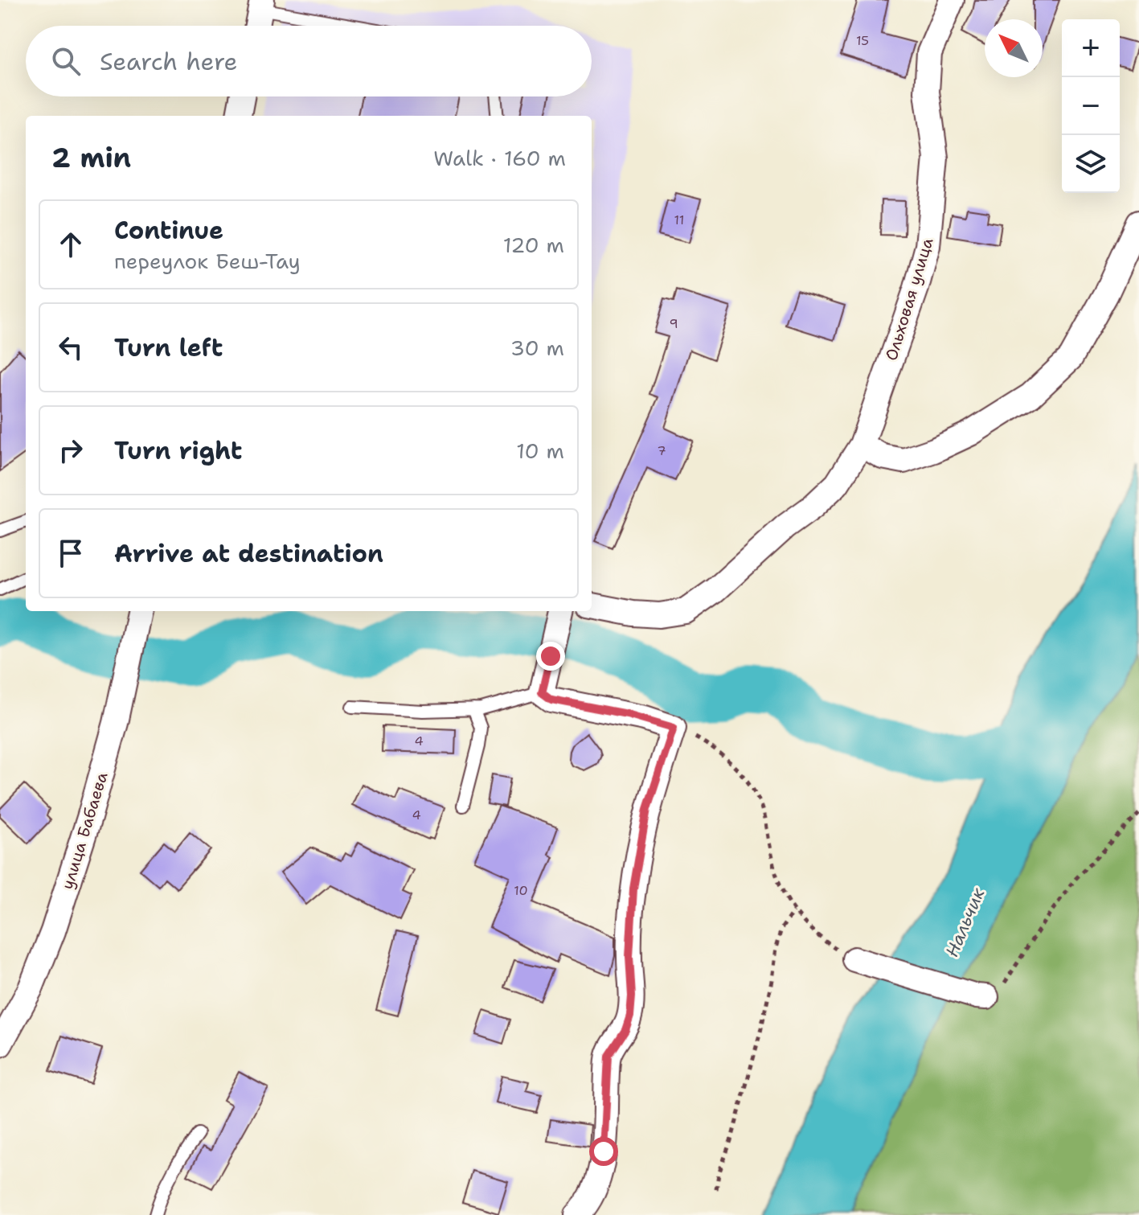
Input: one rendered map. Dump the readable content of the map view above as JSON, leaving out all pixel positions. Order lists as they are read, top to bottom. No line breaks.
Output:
{"streets":{"street":["Ольховая улица","улица Бабаева"]},"water":["Нальчик"],"house_numbers":["15","11","9","7","4","4","10"],"north":"top left","page":{"map_buttons":["+","−"],"search":"Search here","heading":["2 min","Walk · 160 m"],"list":[["Continue","переулок Беш-Тау","120 m"],["Turn left","30 m"],["Turn right","10 m"],"Arrive at destination"]}}
